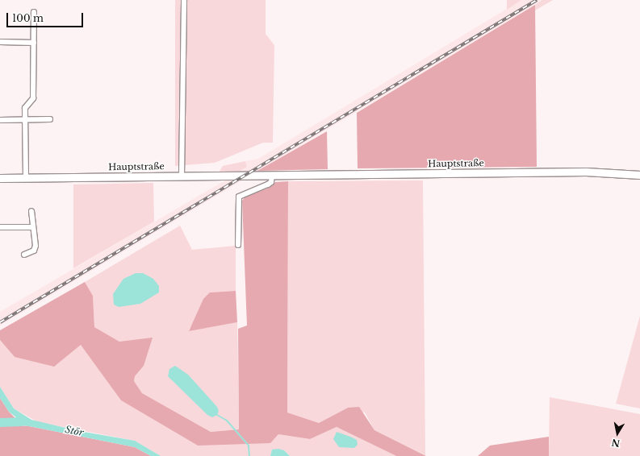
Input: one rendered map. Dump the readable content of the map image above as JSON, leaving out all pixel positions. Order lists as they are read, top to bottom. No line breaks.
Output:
{"streets":{"street":["Hauptstraße"]},"water":["Stör"],"scale_bar":"100 m","north":"bottom"}
